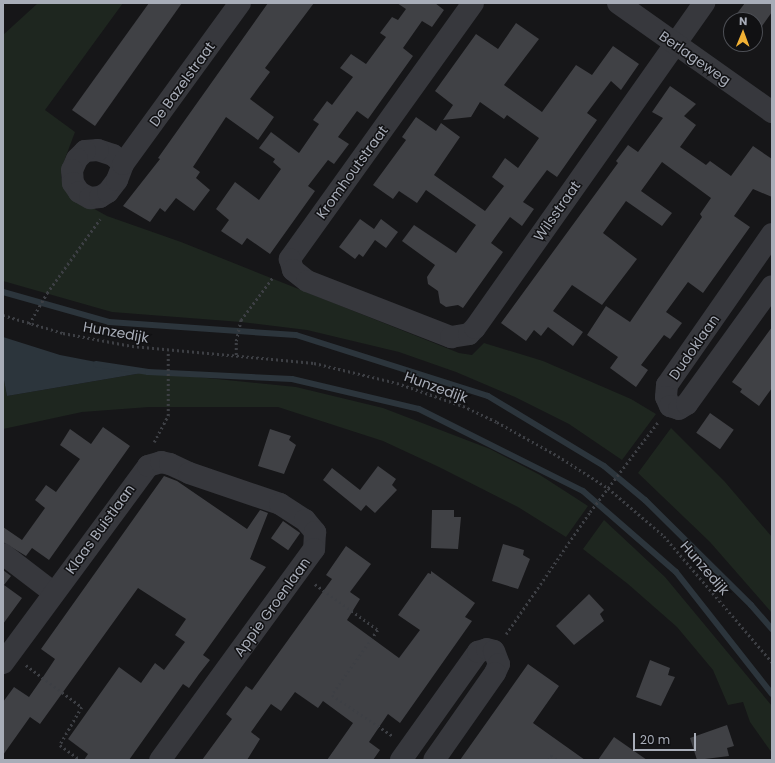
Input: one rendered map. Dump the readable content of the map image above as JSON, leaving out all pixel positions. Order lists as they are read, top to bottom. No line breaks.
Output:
{"streets":{"street":["Berlageweg","De Bazelstraat","Kromhoutstraat","Wilsstraat","Dudoklaan","Klaas Buistlaan","Appie Groenlaan"],"path":["Hunzedijk"]},"crossings":[["Berlageweg","Wilsstraat"],["Kromhoutstraat","Wilsstraat"],["Klaas Buistlaan","Appie Groenlaan"]],"scale_bar":"20 m","north":"top"}
